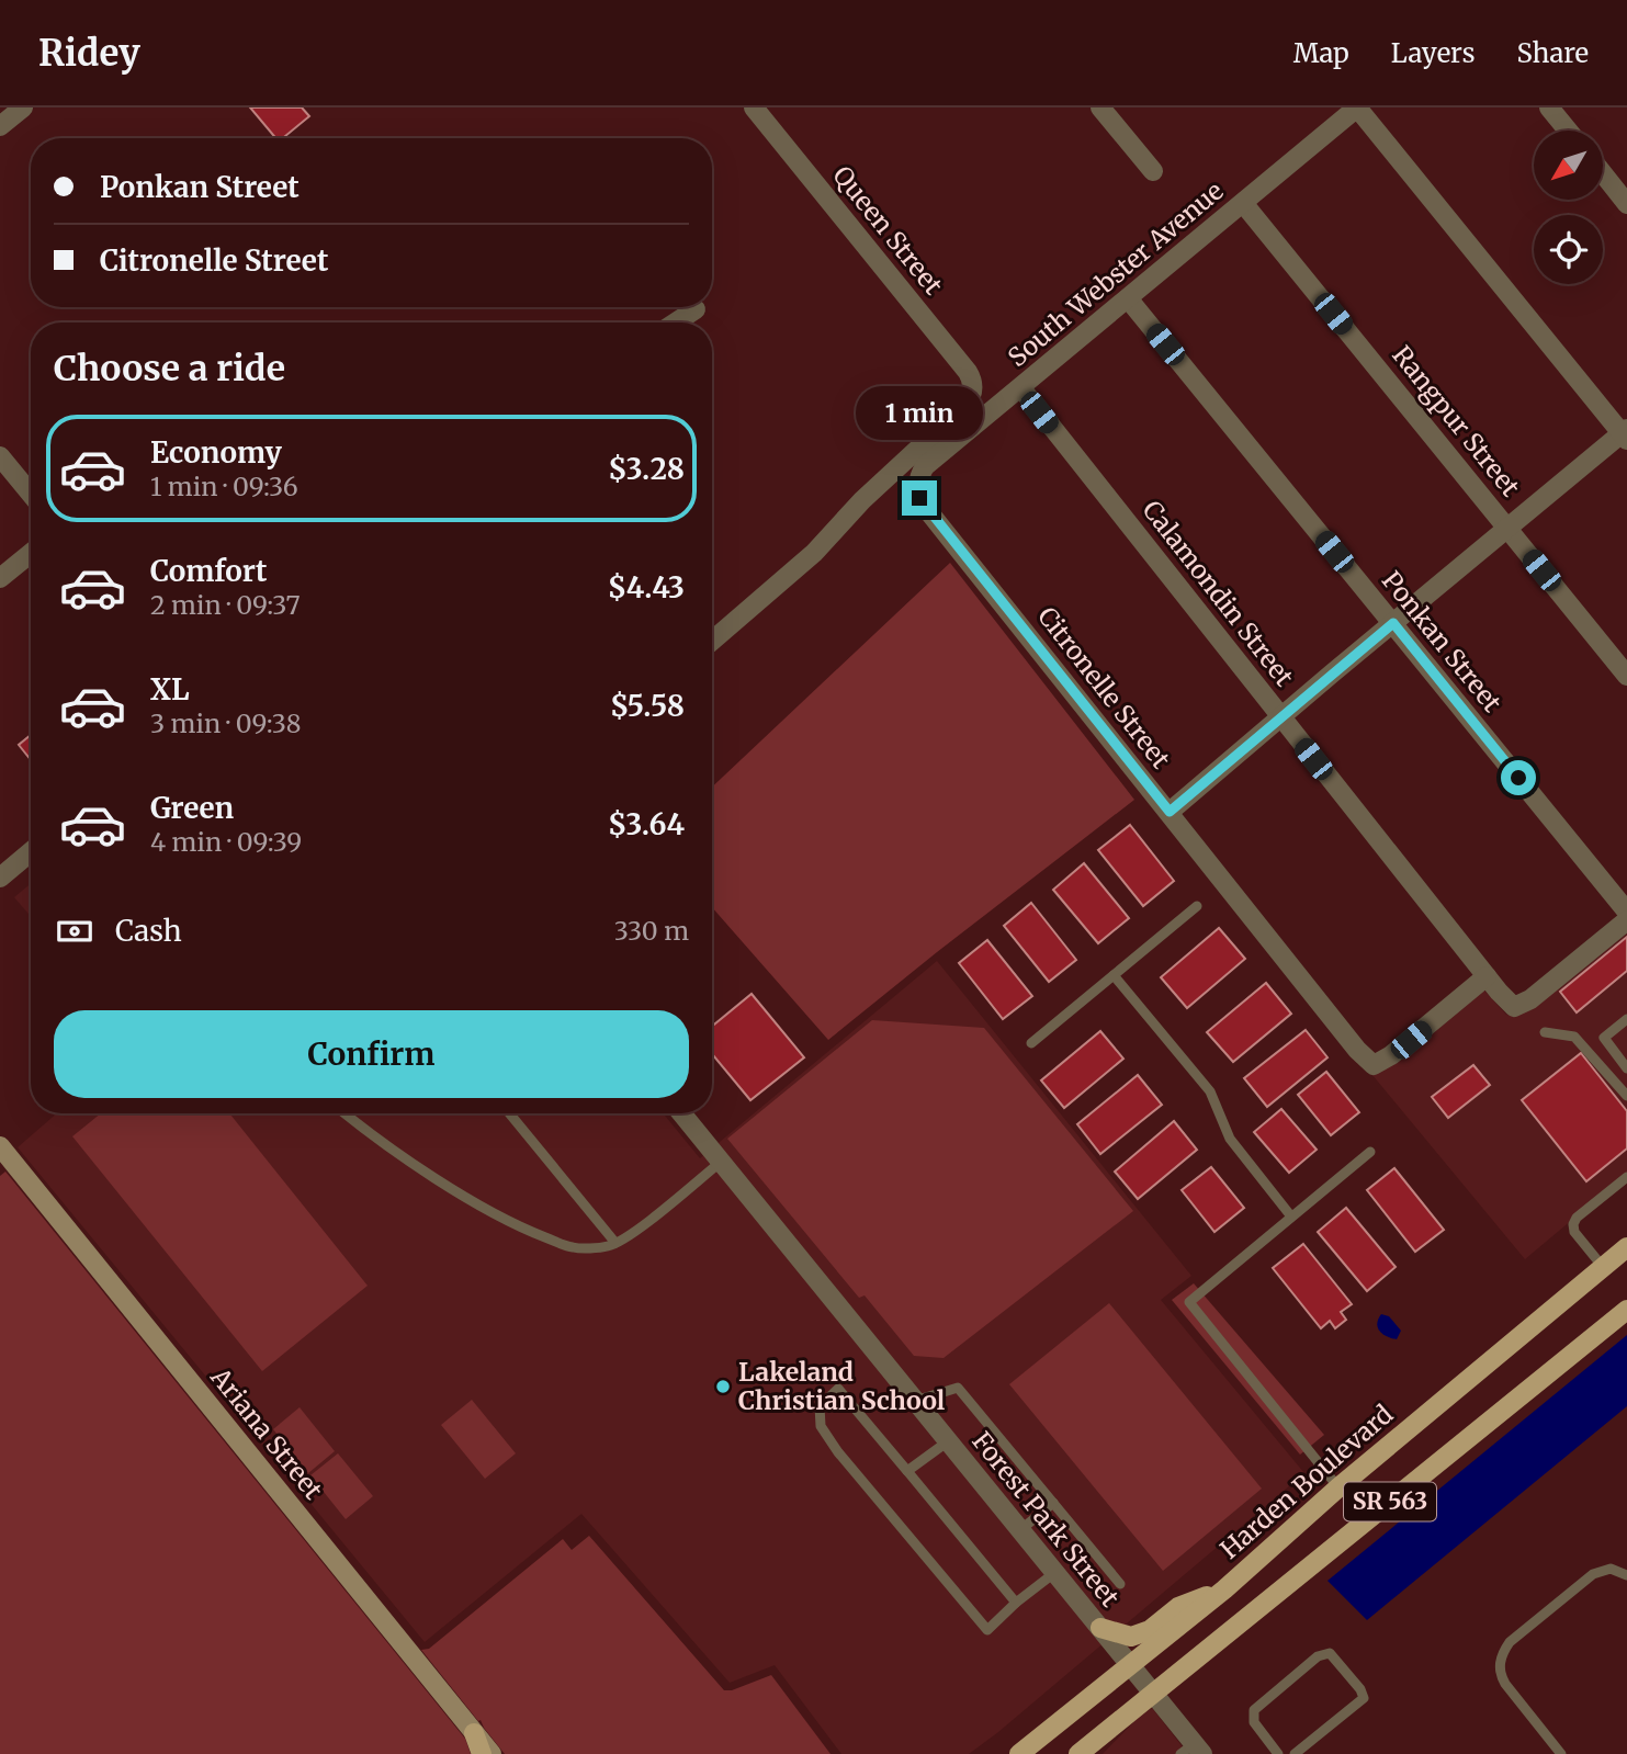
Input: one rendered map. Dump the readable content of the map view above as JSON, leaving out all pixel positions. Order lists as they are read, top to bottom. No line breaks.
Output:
{"streets":{"main road":["Harden Boulevard","SR 563"],"street":["Queen Street","South Webster Avenue","Rangpur Street","Calamondin Street","Ponkan Street","Citronelle Street","Ariana Street","Forest Park Street"]},"crossings":[["South Webster Avenue","Rangpur Street"],["South Webster Avenue","Calamondin Street"],["South Webster Avenue","Ponkan Street"],["South Webster Avenue","Citronelle Street"],["Calamondin Street","Citronelle Street"],["Harden Boulevard","Forest Park Street"],["SR 563","Forest Park Street"]],"places":["Lakeland Christian School"],"north":"bottom left","page":{"header":"Ridey","nav":["Map","Layers","Share"],"banner":["Ponkan Street","Citronelle Street"],"heading":"Choose a ride","bubble":"1 min","list":[{"name":"Economy","note":"1 min · 09:36","value":"$3.28"},{"name":"Comfort","note":"2 min · 09:37","value":"$4.43"},{"name":"XL","note":"3 min · 09:38","value":"$5.58"},{"name":"Green","note":"4 min · 09:39","value":"$3.64"}],"pay":["Cash","330 m"],"buttons":"Confirm"}}
